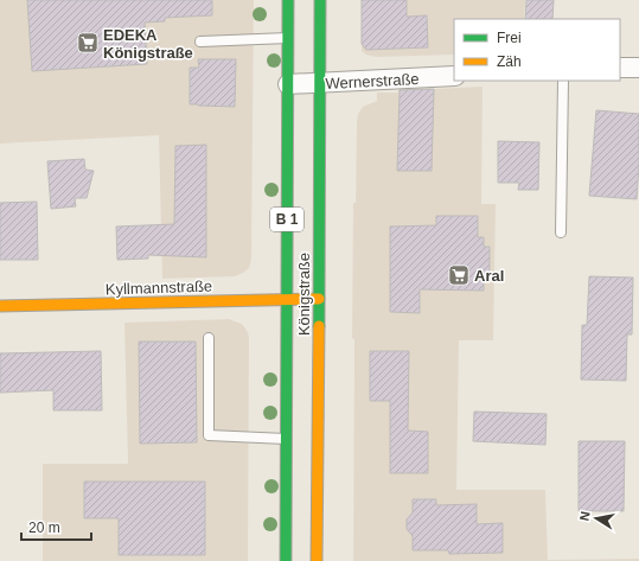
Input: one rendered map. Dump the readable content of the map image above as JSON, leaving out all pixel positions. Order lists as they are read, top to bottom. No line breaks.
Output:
{"streets":{"main road":["B 1","Kyllmannstraße","Königstraße"],"street":["Wernerstraße"]},"crossings":[["Wernerstraße","Königstraße"],["Kyllmannstraße","Königstraße"]],"places":{"supermarket":["EDEKA Königstraße","Aral"]},"legend":["Frei","Zäh"],"scale_bar":"20 m","north":"left"}
